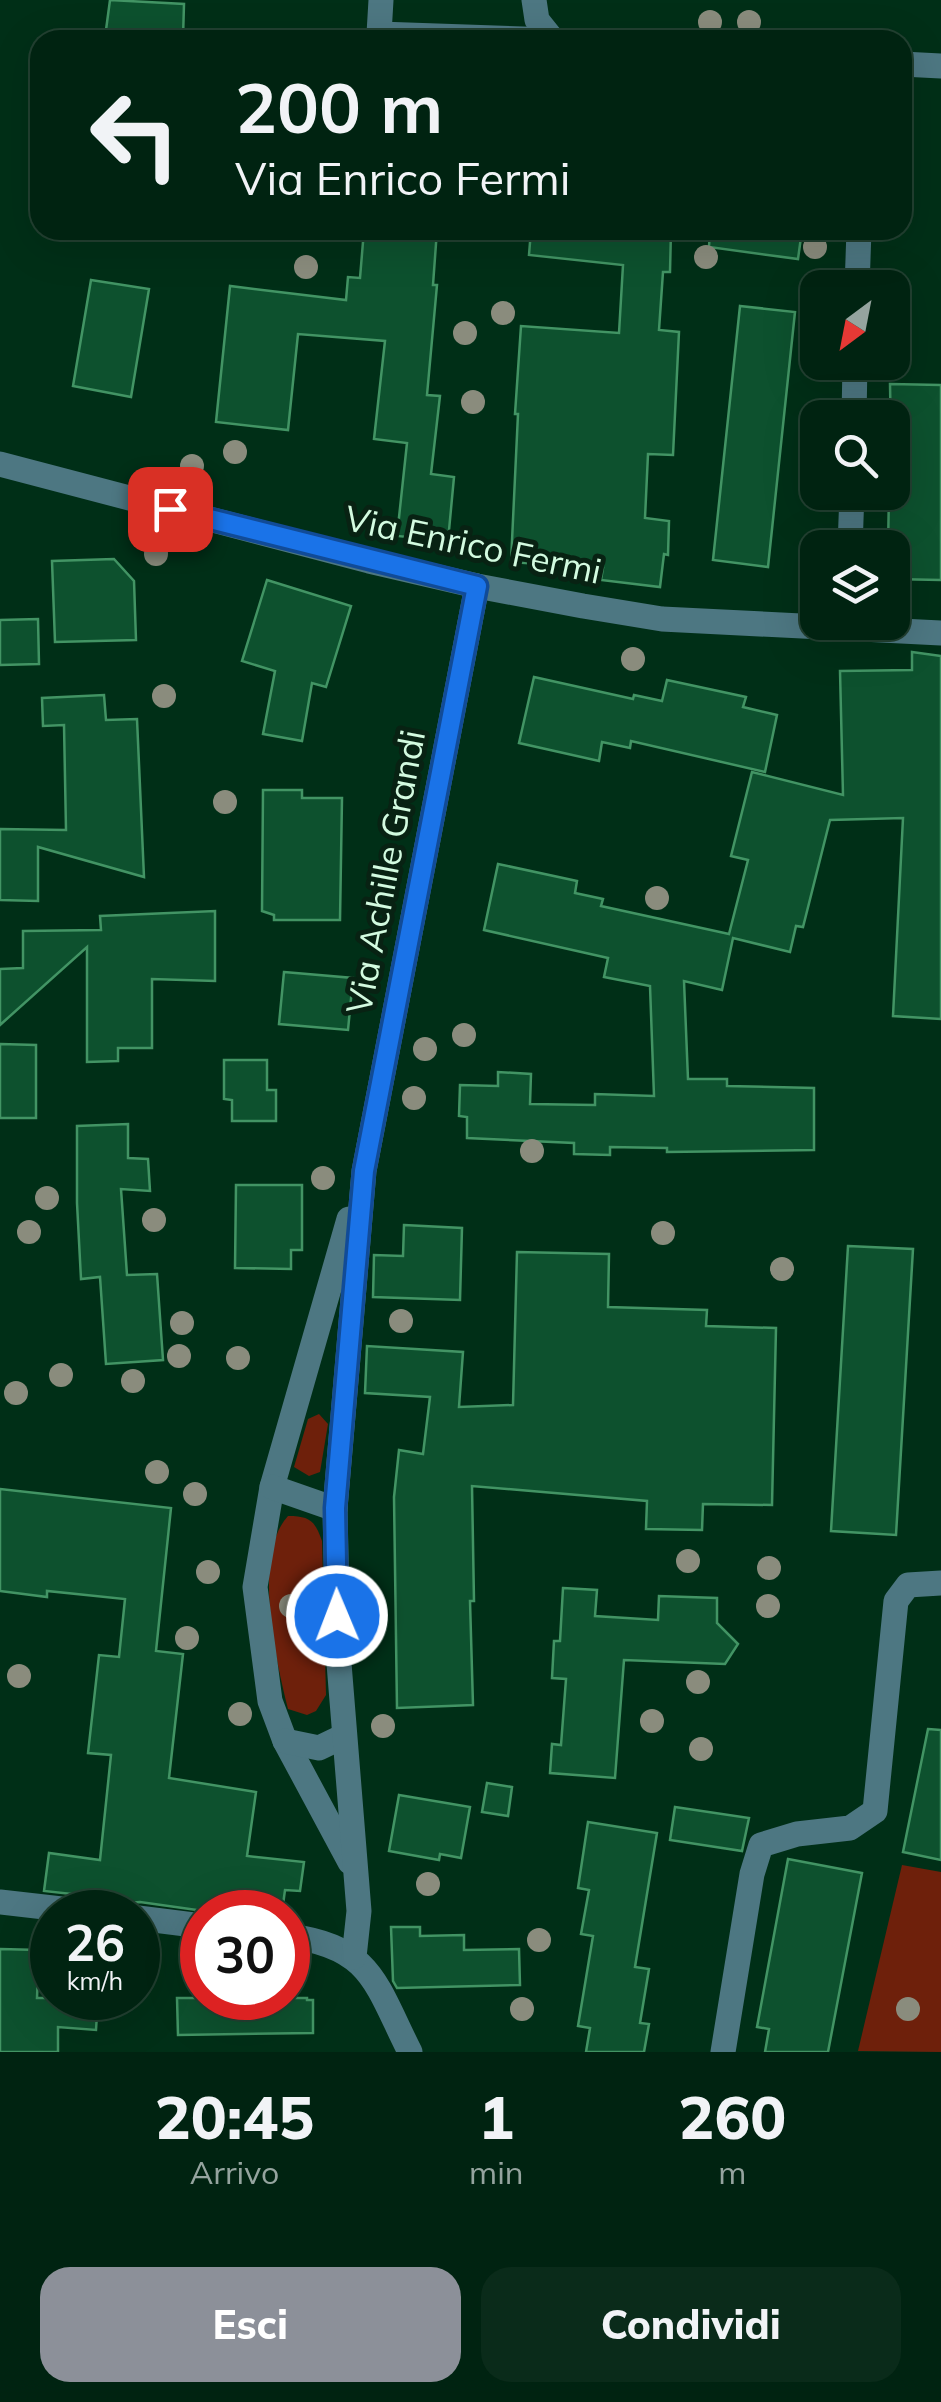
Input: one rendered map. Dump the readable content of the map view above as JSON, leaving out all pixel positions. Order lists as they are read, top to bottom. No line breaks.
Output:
{"streets":{"street":["Via Enrico Fermi","Via Achille Grandi"]},"crossings":[["Via Enrico Fermi","Via Achille Grandi"]],"north":"bottom left","page":{"turn":["200 m","Via Enrico Fermi"],"speed":"26 km/h","limit":"30","eta":["20:45","Arrivo","1","min","260","m"],"buttons":["Esci","Condividi"]}}
